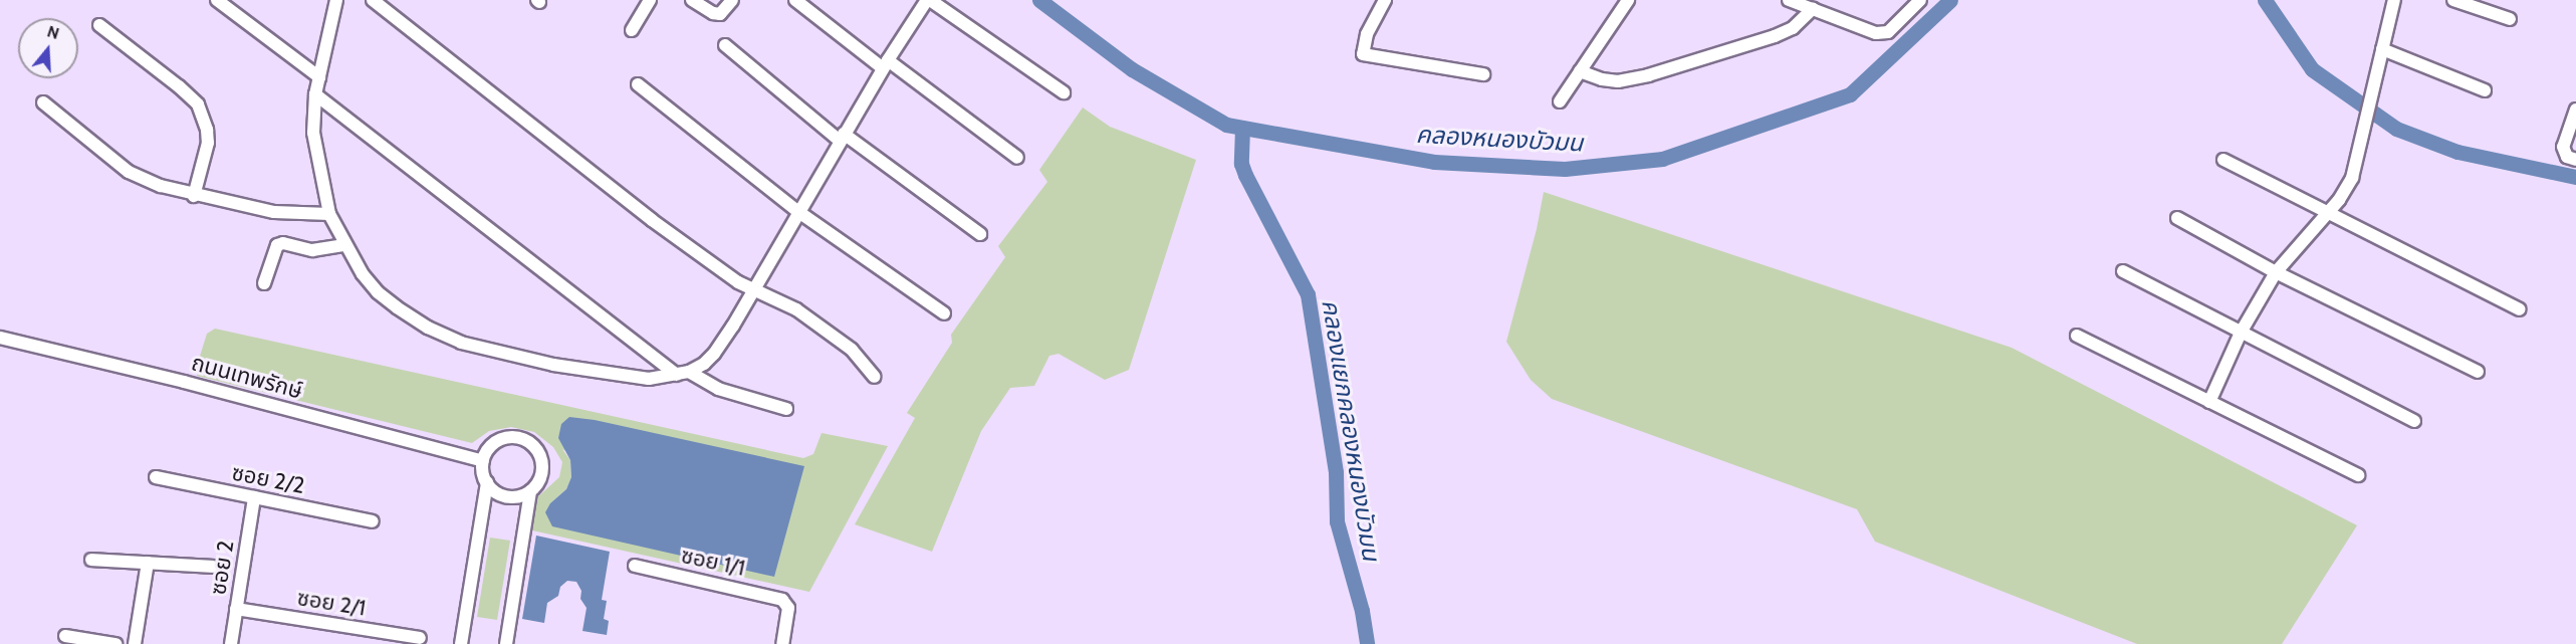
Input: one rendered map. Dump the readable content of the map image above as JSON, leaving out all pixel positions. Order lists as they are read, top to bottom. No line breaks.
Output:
{"streets":{"street":["ถนนเทพรักษ์","ซอย 2/2","ซอย 1/1","ซอย 2","ซอย 2/1"]},"crossings":[["ซอย 2/2","ซอย 2"],["ซอย 2","ซอย 2/1"]],"water":["คลองหนองบัวมน","คลองแยกคลองหนองบัวมน"],"north":"top"}
